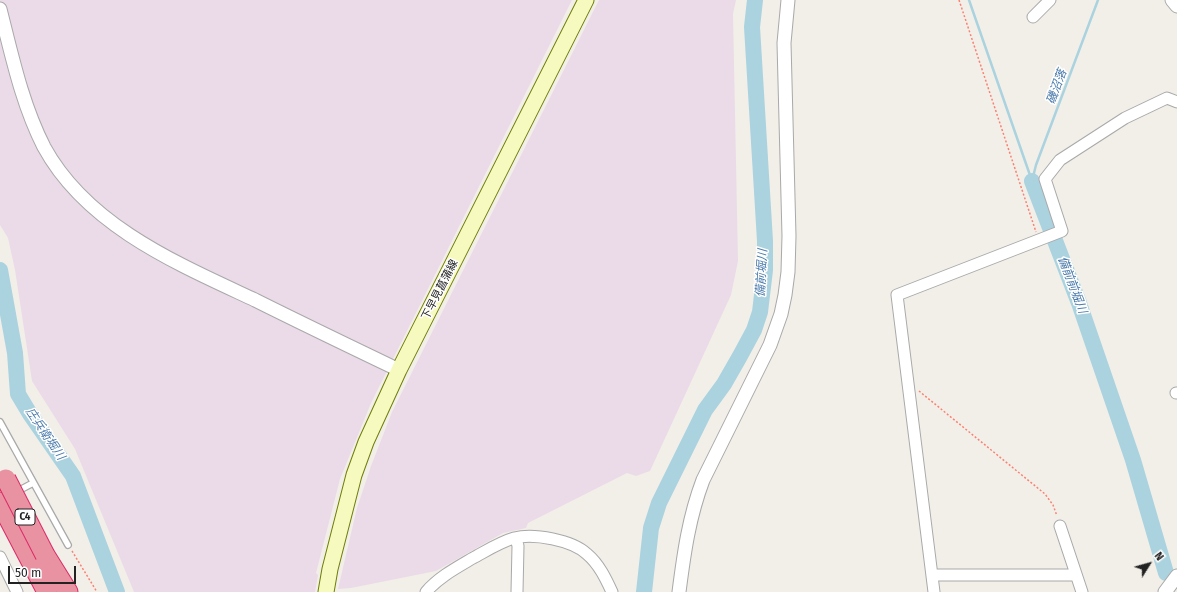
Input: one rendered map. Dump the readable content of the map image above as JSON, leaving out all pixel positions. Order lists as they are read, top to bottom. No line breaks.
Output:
{"streets":{"highway":["C4"],"main road":["下早見菖蒲線"]},"water":["磯沼落","備前堀川","備前前堀川","庄兵衛堀川"],"scale_bar":"50 m","north":"top right"}
